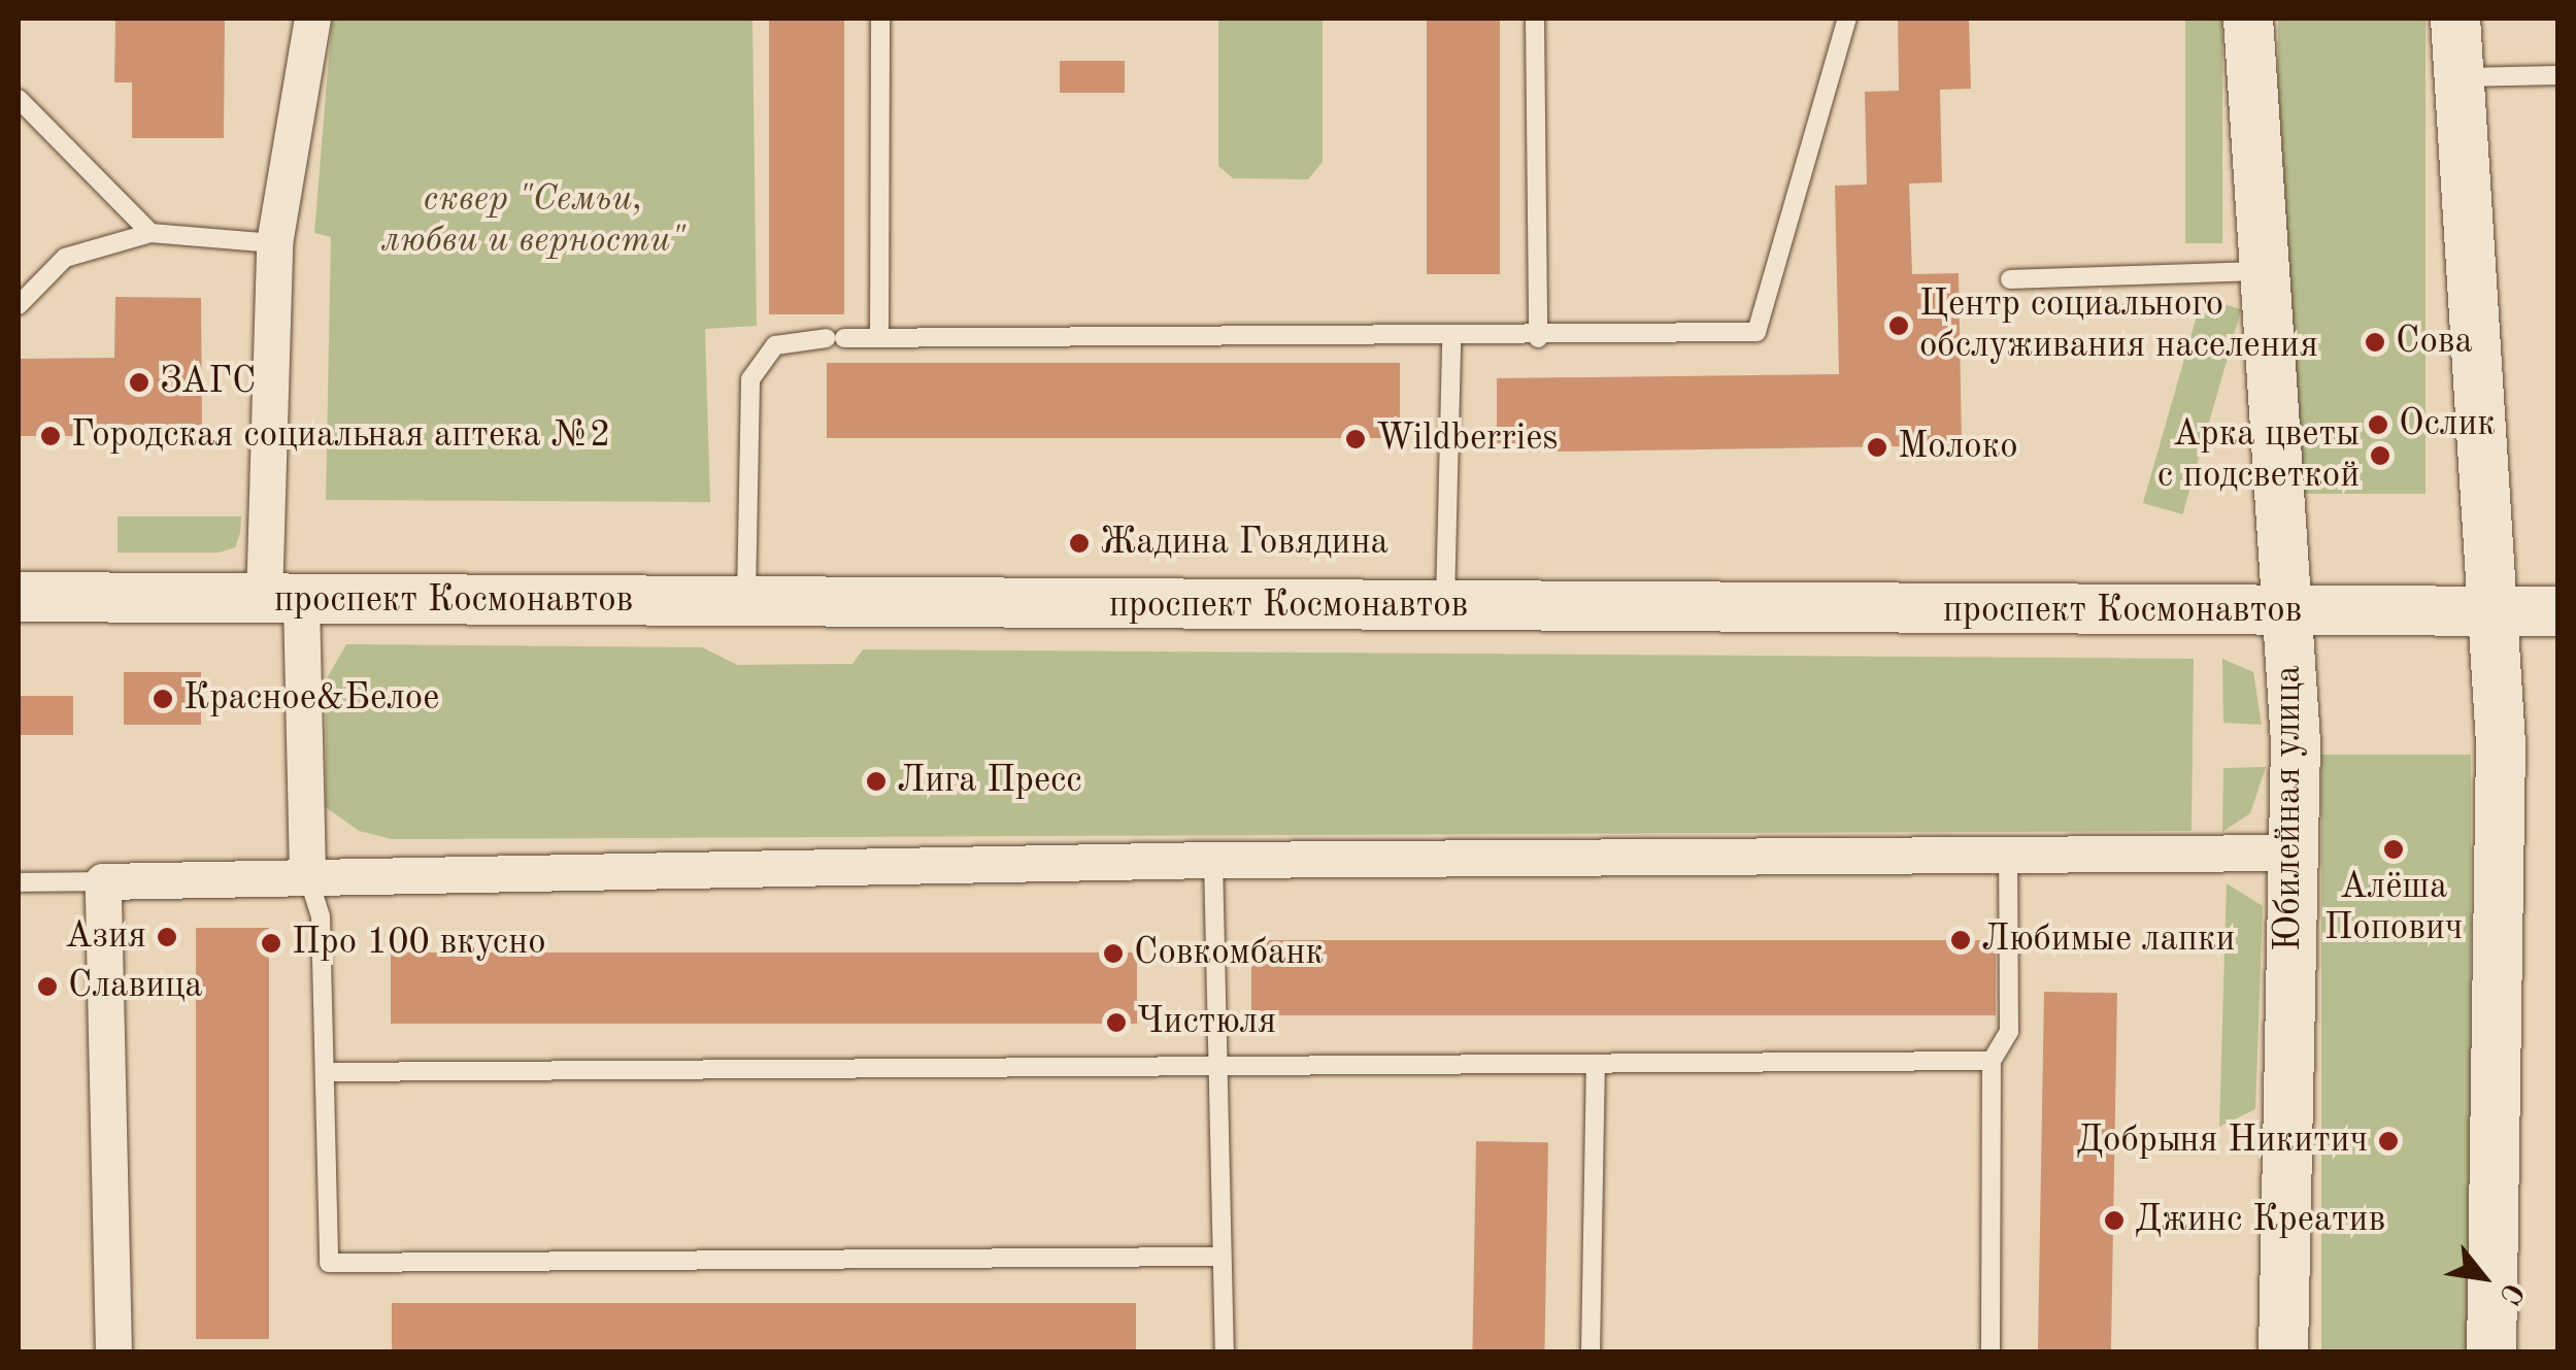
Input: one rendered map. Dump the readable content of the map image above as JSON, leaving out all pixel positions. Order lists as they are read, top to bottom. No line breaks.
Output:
{"streets":{"main road":["проспект Космонавтов","Юбилейная улица"]},"crossings":[["проспект Космонавтов","Юбилейная улица"]],"parks":["сквер \"Семьи, любви и верности\""],"places":["Центр социального обслуживания населения","Сова","ЗАГС","Ослик","Городская социальная аптека №2","Wildberries","Молоко","Арка цветы с подсветкой","Жадина Говядина","Красное&Белое","Лига Пресс","Алёша Попович","Азия","Любимые лапки","Про 100 вкусно","Совкомбанк","Славица","Чистюля","Добрыня Никитич","Джинс Креатив"],"north":"bottom right"}
